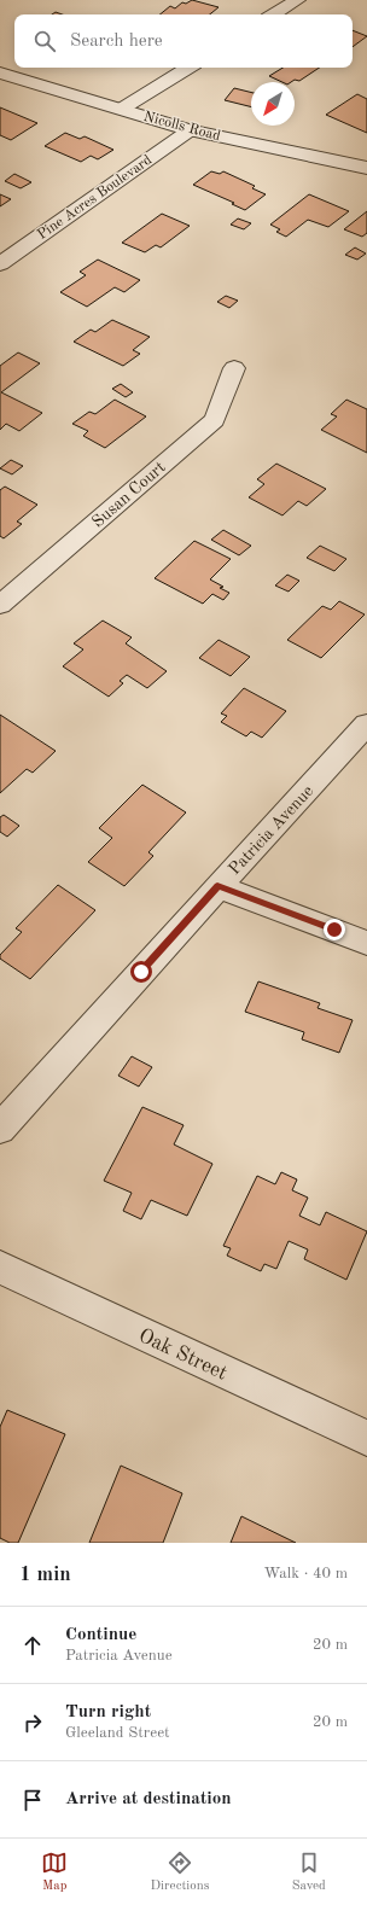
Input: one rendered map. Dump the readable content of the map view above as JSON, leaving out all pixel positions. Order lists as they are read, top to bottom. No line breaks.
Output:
{"streets":{"street":["Nicolls Road","Pine Acres Boulevard","Susan Court","Patricia Avenue","Oak Street"]},"crossings":[["Nicolls Road","Pine Acres Boulevard"]],"north":"bottom left","page":{"search":"Search here","heading":["1 min","Walk · 40 m"],"list":[["Continue","Patricia Avenue","20 m"],["Turn right","Gleeland Street","20 m"],"Arrive at destination"],"nav":["Map","Directions","Saved"]}}
